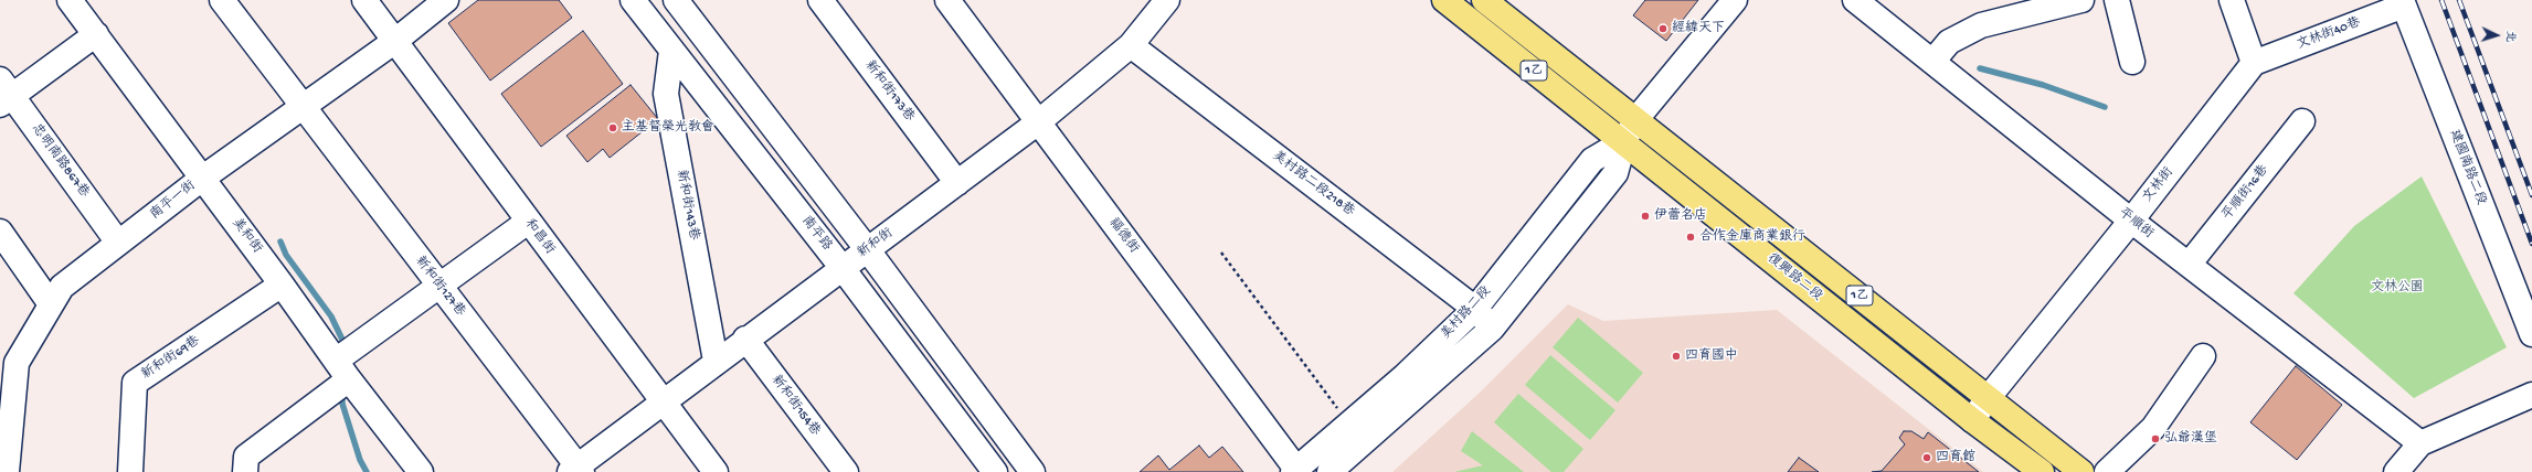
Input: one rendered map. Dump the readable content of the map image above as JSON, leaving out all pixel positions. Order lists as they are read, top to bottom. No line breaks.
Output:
{"streets":{"main road":["1乙","復興路二段"],"street":["文林街40巷","新和街173巷","忠明南路867巷","建國南路二段","美村路二段218巷","文林街","平順街16巷","南平一街","新和街143巷","平順街","南平路","美和街","福德街","和昌街","新和街","新和街127巷","美村路二段","新和街69巷","新和街154巷"]},"crossings":[["文林街40巷","建國南路二段"],["文林街40巷","文林街"],["新和街173巷","新和街"],["忠明南路867巷","南平一街"],["美村路二段218巷","新和街"],["美村路二段218巷","美村路二段"],["文林街","平順街"],["文林街","復興路二段"],["平順街16巷","平順街"],["南平一街","美和街"],["南平一街","和昌街"],["南平一街","新和街127巷"],["新和街143巷","南平路"],["新和街143巷","新和街"],["南平路","新和街"],["美和街","新和街69巷"],["福德街","新和街"],["福德街","美村路二段"],["和昌街","新和街"],["新和街","新和街127巷"],["新和街","新和街154巷"],["復興路二段","美村路二段"]],"parks":["文林公園"],"places":["經緯天下","主基督榮光教會","伊蕾名店","合作金庫商業銀行","四育國中","弘爺漢堡","四育館"],"north":"right"}
